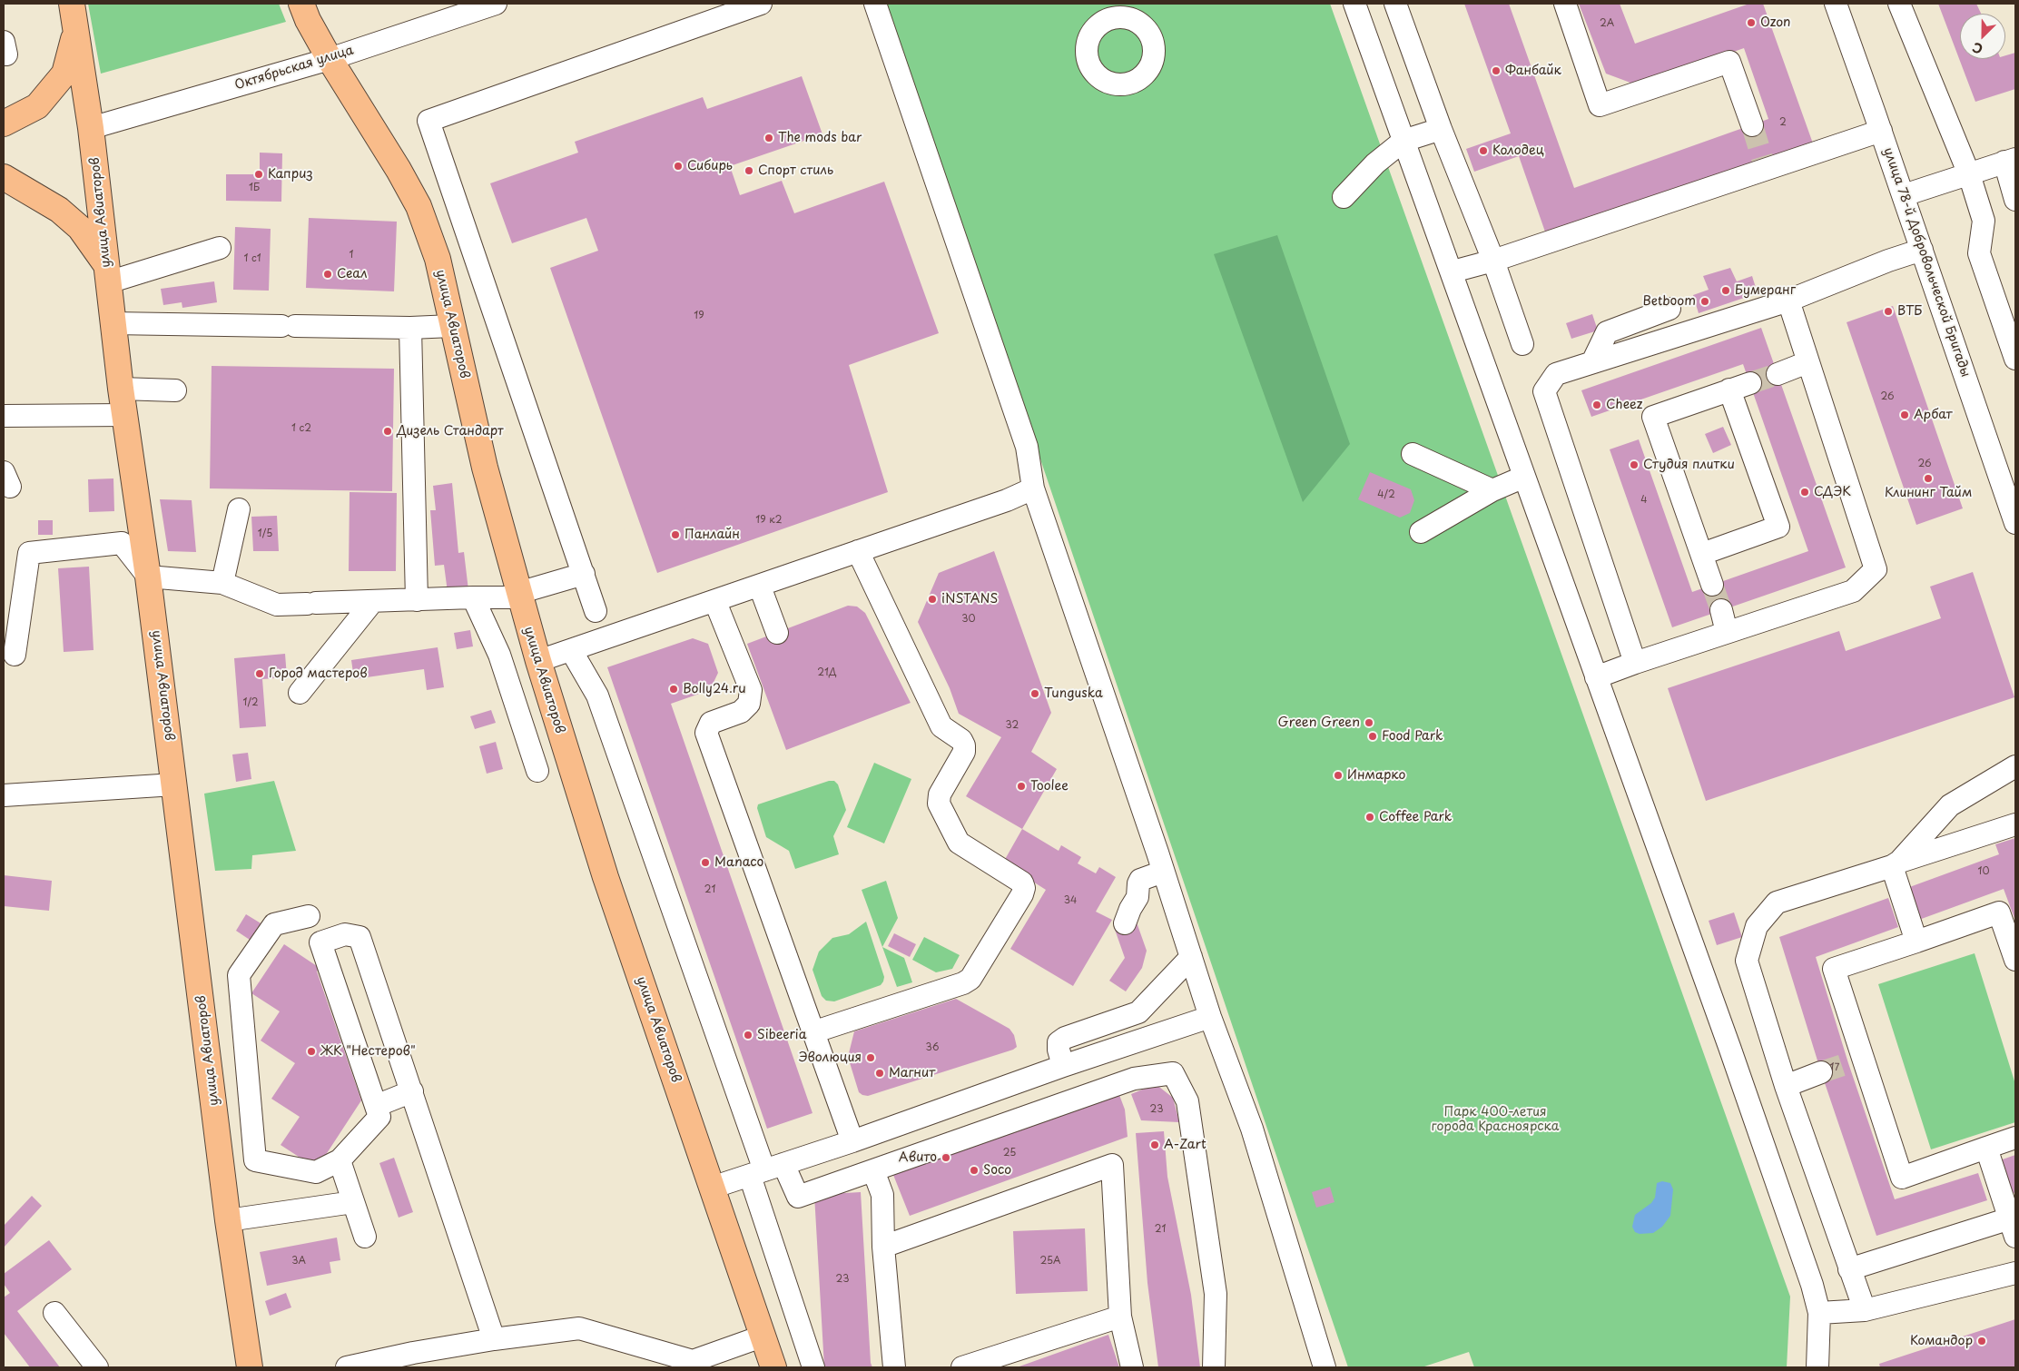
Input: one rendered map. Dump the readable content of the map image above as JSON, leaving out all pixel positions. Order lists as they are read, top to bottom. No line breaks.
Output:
{"streets":{"main road":["улица Авиаторов"],"street":["Октябрьская улица","улица 78-й Добровольческой Бригады"]},"crossings":[["Октябрьская улица","улица Авиаторов"]],"parks":["Парк 400-летия города Красноярска"],"places":["Ozon","Фанбайк","The mods bar","Колодец","Сибирь","Спорт стиль","Каприз","Сеал","Бумеранг","Betboom","ВТБ","Cheez","Арбат","Дизель Стандарт","Студия плитки","Клининг Тайм","СДЭК","Панлайн","iNSTANS","Город мастеров","Bolly24.ru","Tunguska","Green Green","Food Park","Инмарко","Toolee","Coffee Park","Manaco","Sibeeria","ЖК \"Нестеров\"","Эволюция","Магнит","A-Zart","Авито","Soco","Командор"],"house_numbers":["2А","2","1Б","1","1 с1","19","26","1 с2","26","4/2","4","19 к2","1/5","30","21Д","1/2","32","10","21","34","36","17","23","25","21","3А","25А","23"],"north":"bottom left"}
